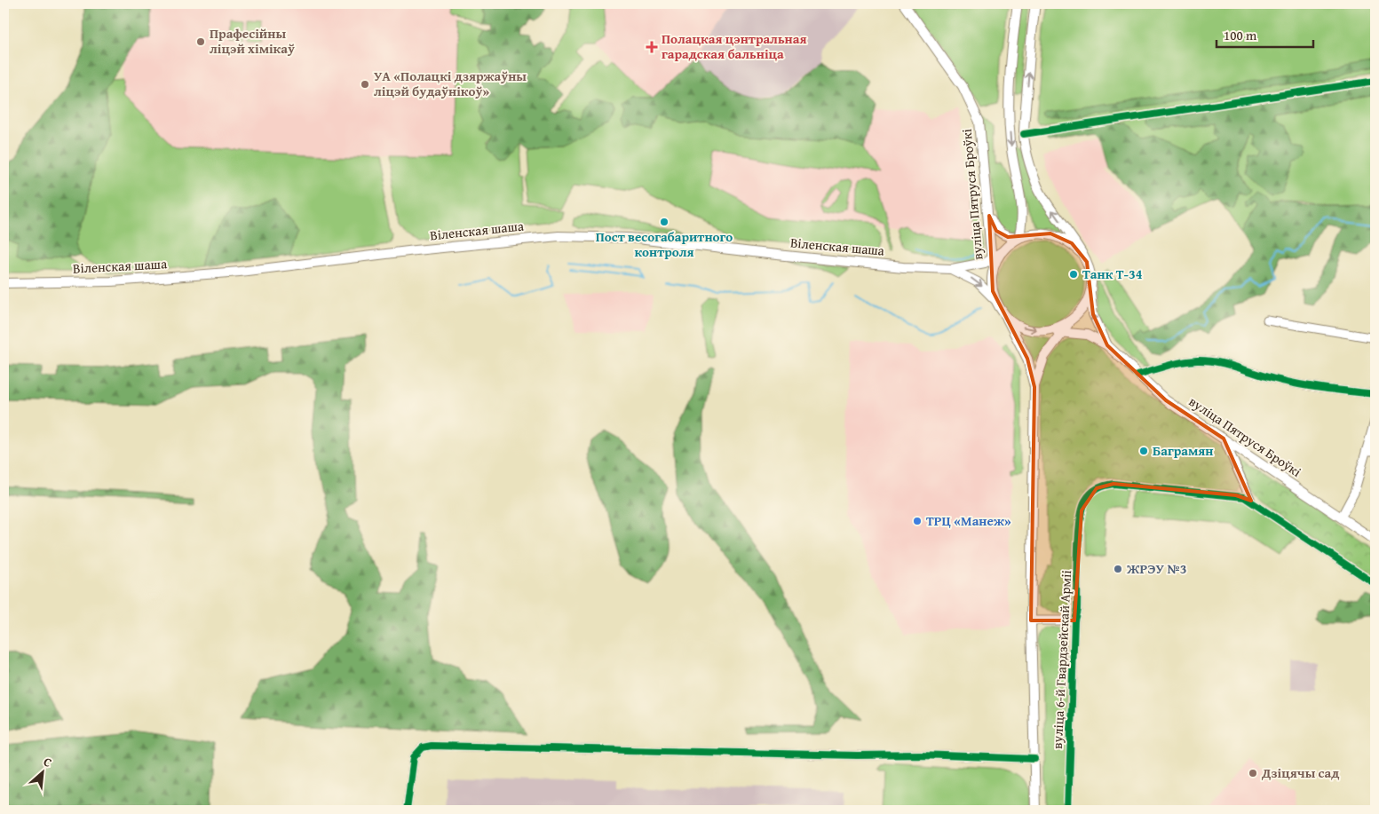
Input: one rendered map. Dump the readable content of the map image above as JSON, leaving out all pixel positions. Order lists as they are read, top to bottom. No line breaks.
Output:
{"streets":{"main road":["вуліца Пятруся Броўкі","Віленская шаша"],"street":["вуліца 6-й Гвардзейскай Арміі"]},"crossings":[["вуліца Пятруся Броўкі","Віленская шаша"]],"places":{"other":["Прафесійны ліцэй хімікаў","УА «Полацкі дзяржаўны ліцэй будаўнікоў»","Пост весогабаритного контроля","Танк Т-34","Баграмян","ТРЦ «Манеж»","ЖРЭУ №3","Дзіцячы сад"],"health":["Полацкая цэнтральная гарадская бальніца"]},"scale_bar":"100 m","north":"top right"}
